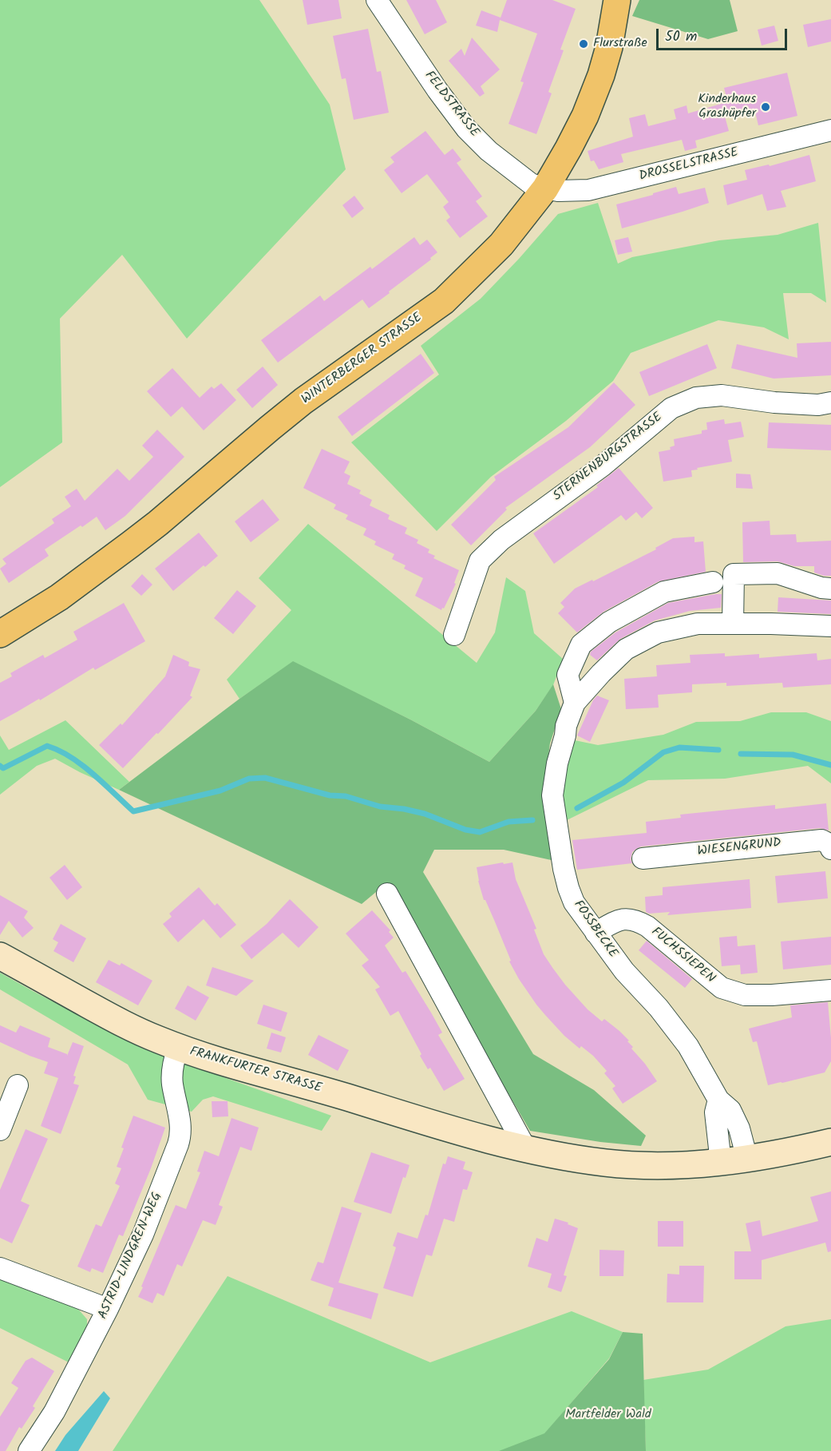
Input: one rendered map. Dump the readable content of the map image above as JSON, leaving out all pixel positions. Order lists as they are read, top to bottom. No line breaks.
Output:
{"streets":{"main road":["WINTERBERGER STRASSE","FRANKFURTER STRASSE"],"street":["FELDSTRASSE","DROSSELSTRASSE","STERNENBURGSTRASSE","WIESENGRUND","FOSSBECKE","FUCHSSIEPEN","ASTRID-LINDGREN-WEG"]},"crossings":[["FELDSTRASSE","DROSSELSTRASSE"],["FELDSTRASSE","WINTERBERGER STRASSE"],["DROSSELSTRASSE","WINTERBERGER STRASSE"],["FOSSBECKE","FUCHSSIEPEN"],["FOSSBECKE","FRANKFURTER STRASSE"],["FRANKFURTER STRASSE","ASTRID-LINDGREN-WEG"]],"parks":["Martfelder Wald"],"places":["Flurstraße","Kinderhaus Grashüpfer"],"scale_bar":"50 m"}
